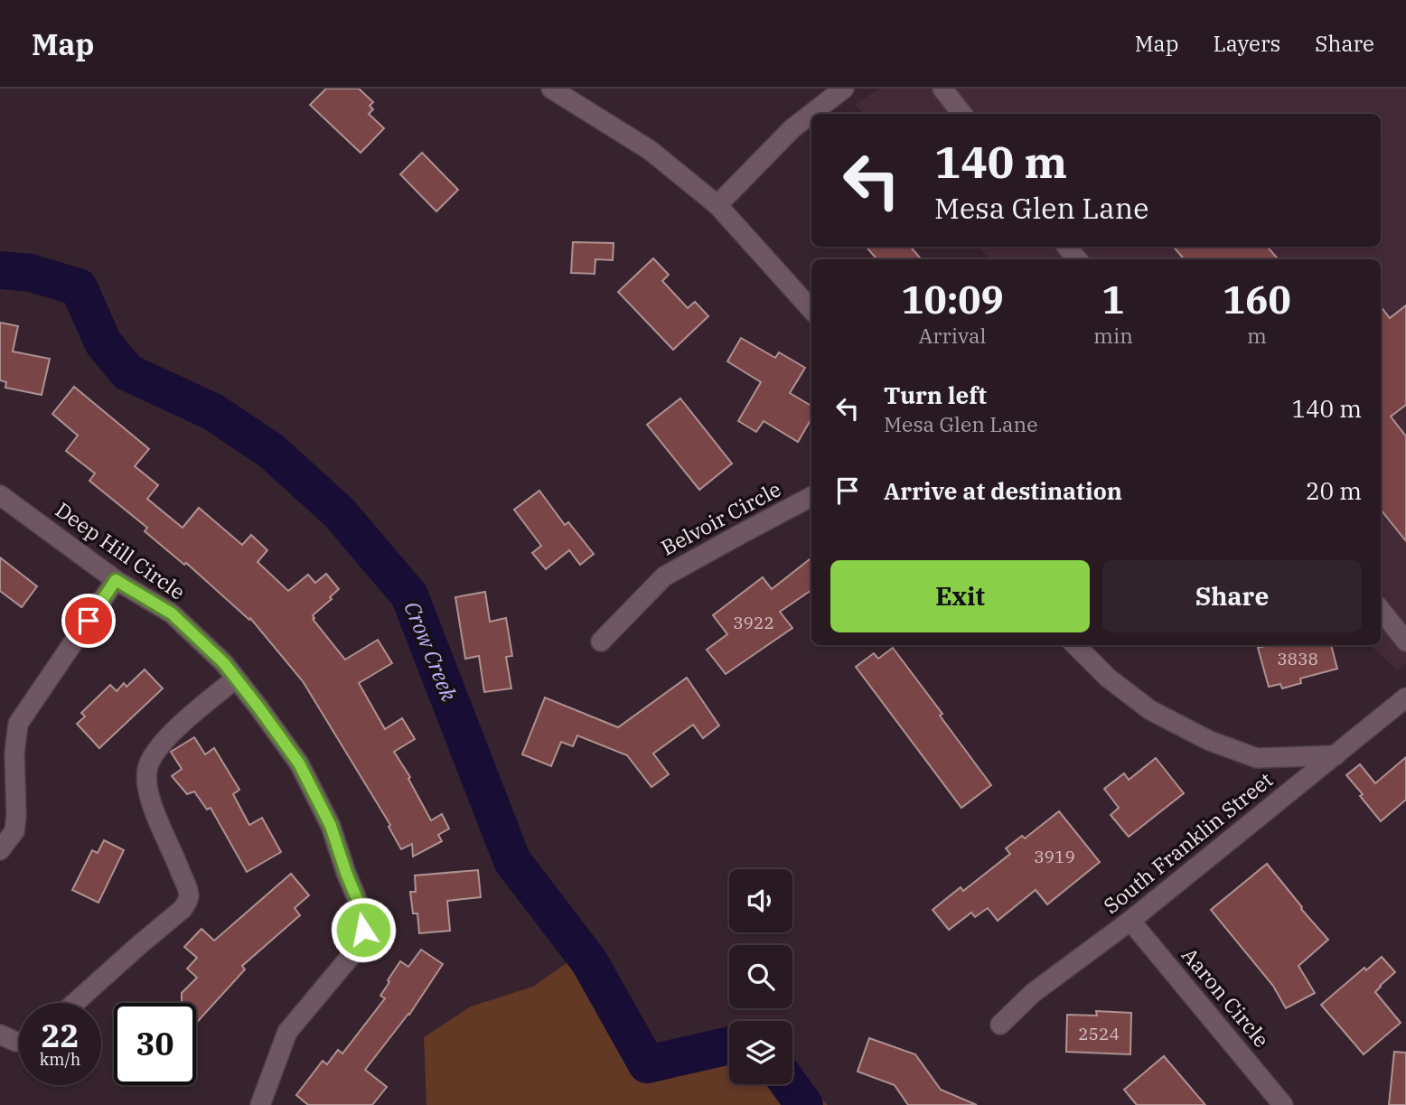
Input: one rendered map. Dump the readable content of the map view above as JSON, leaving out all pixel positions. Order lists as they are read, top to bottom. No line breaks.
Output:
{"streets":{"street":["Belvoir Circle","Deep Hill Circle","South Franklin Street","Aaron Circle"]},"crossings":[["South Franklin Street","Aaron Circle"]],"water":["Crow Creek"],"house_numbers":["3922","3838","3919","2524"],"page":{"header":"Map","nav":["Map","Layers","Share"],"turn":["140 m","Mesa Glen Lane"],"eta":["10:09","Arrival","1","min","160","m"],"list":[{"name":"Turn left","note":"Mesa Glen Lane","value":"140 m"},{"name":"Arrive at destination","value":"20 m"}],"buttons":["Exit","Share"],"speed":"22 km/h","limit":"30"}}
